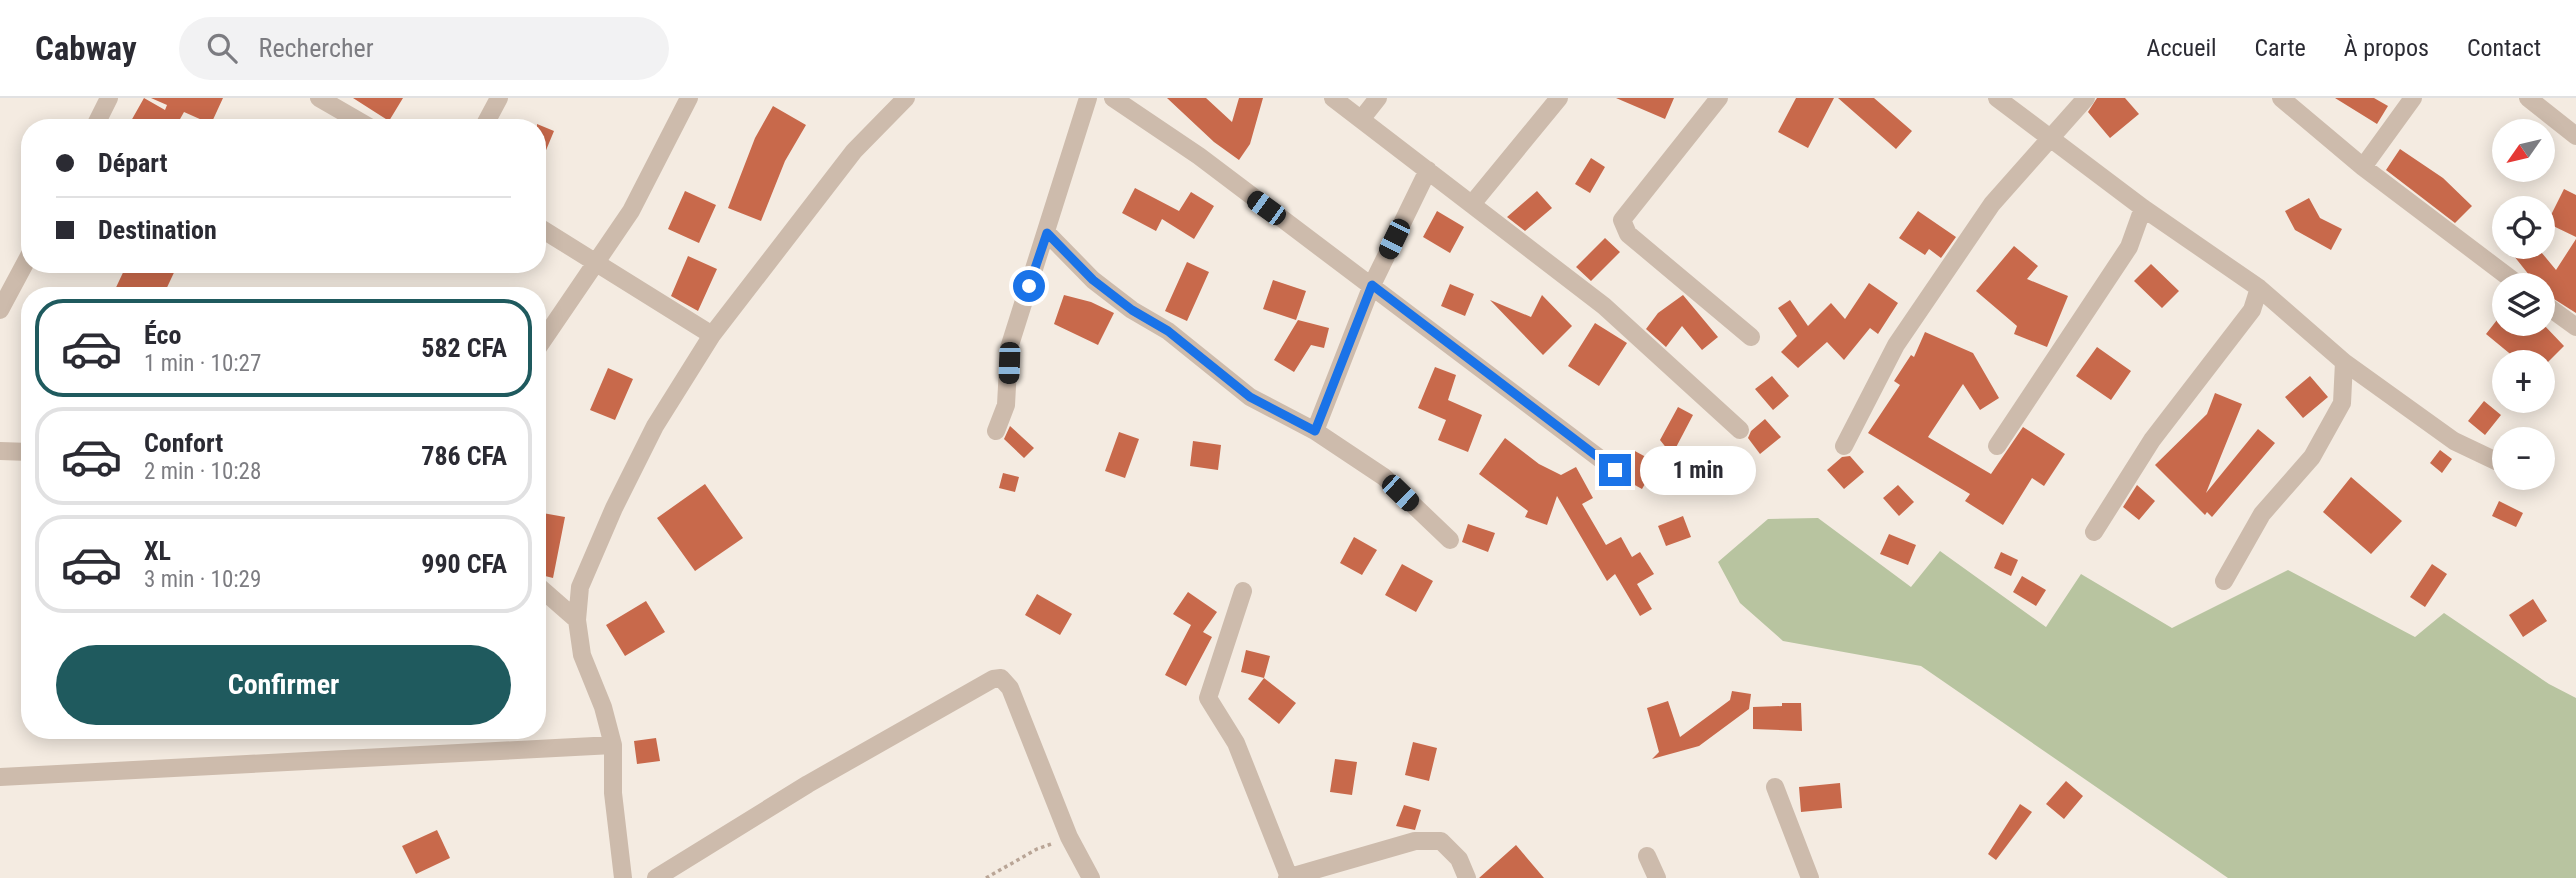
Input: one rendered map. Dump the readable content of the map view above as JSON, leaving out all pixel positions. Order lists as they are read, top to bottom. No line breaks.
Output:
{"north":"bottom left","page":{"header":"Cabway","search":"Rechercher","nav":["Accueil","Carte","À propos","Contact"],"map_buttons":["+","−"],"banner":["Départ","Destination"],"list":[{"name":"Éco","note":"1 min · 10:27","value":"582 CFA"},{"name":"Confort","note":"2 min · 10:28","value":"786 CFA"},{"name":"XL","note":"3 min · 10:29","value":"990 CFA"}],"bubble":"1 min","buttons":"Confirmer"}}
